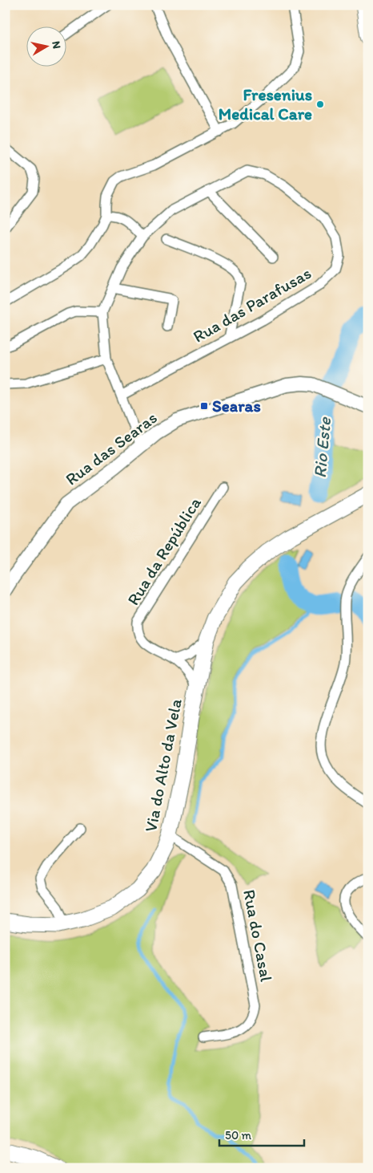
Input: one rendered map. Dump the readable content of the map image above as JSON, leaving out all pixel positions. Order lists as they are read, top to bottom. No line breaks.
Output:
{"streets":{"main road":["Via do Alto da Vela"],"street":["Rua das Parafusas","Rua das Searas","Rua da República","Rua do Casal"]},"crossings":[["Rua da República","Via do Alto da Vela"],["Via do Alto da Vela","Rua do Casal"]],"water":["Rio Este"],"places":{"other":["Fresenius Medical Care"],"transit":["Searas"]},"scale_bar":"50 m","north":"right"}
